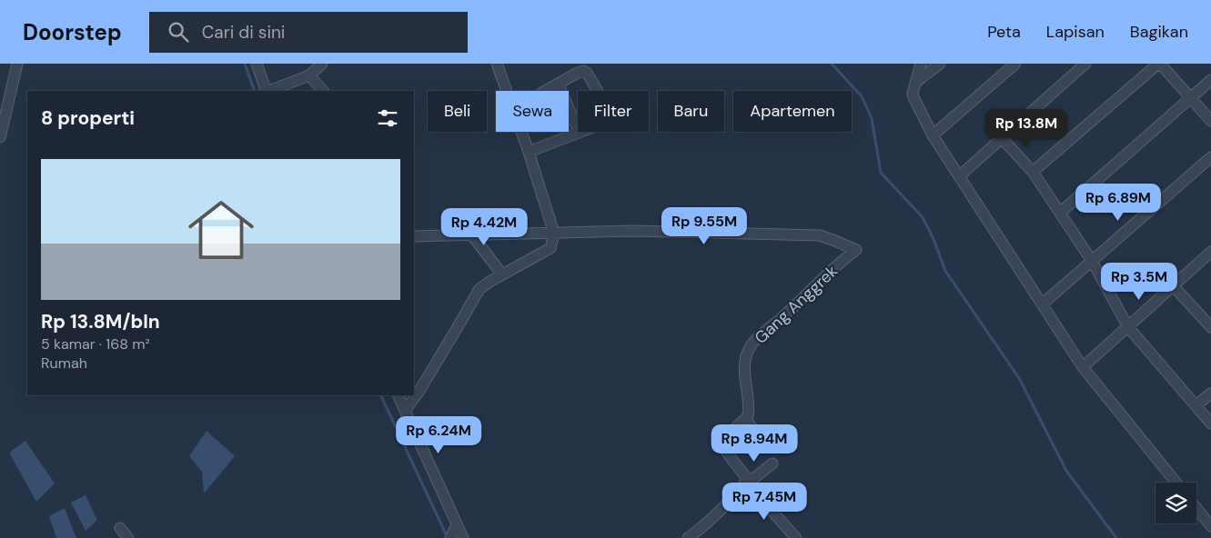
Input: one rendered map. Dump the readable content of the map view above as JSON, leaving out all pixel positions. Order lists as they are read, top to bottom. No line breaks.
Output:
{"streets":{"street":["Gang Anggrek"]},"page":{"header":"Doorstep","search":"Cari di sini","nav":["Peta","Lapisan","Bagikan"],"chip":["Beli","Sewa","Filter","Baru","Apartemen"],"heading":"8 properti","price":["Rp 13.8M","Rp 6.89M","Rp 9.55M","Rp 4.42M","Rp 3.5M","Rp 6.24M","Rp 8.94M","Rp 7.45M"],"list":[{"name":"Rp 13.8M/bln","note":"5 kamar · 168 m² · Rumah"}]}}
